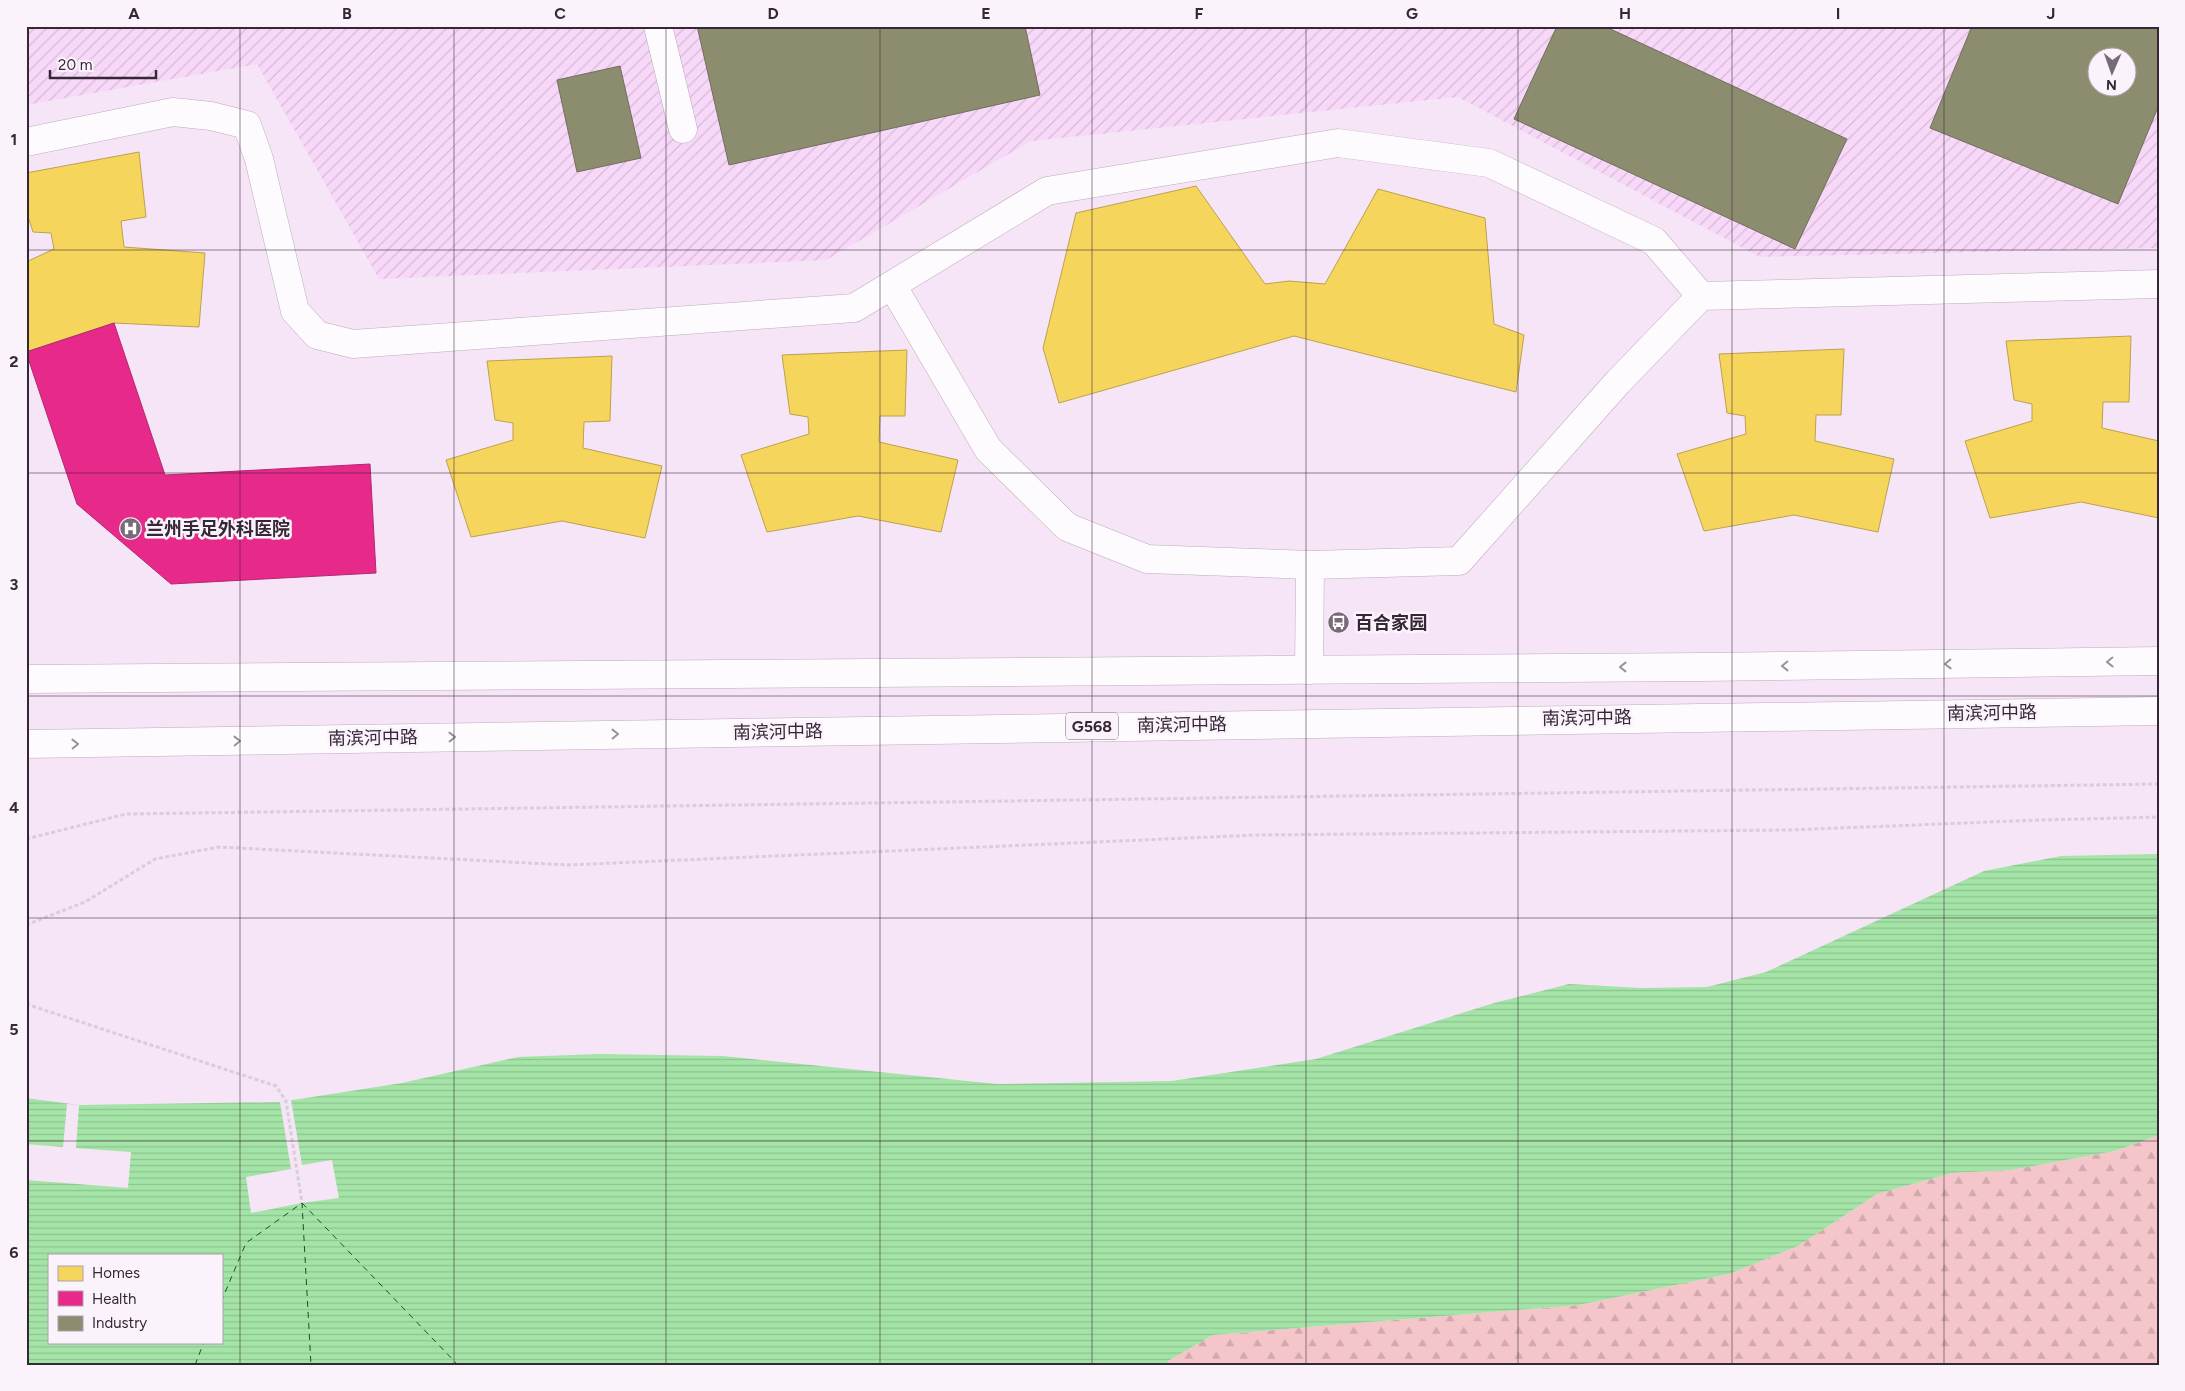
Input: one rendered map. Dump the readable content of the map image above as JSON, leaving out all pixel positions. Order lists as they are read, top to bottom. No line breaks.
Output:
{"streets":{"main road":["南滨河中路","G568"]},"places":{"hospital":["兰州手足外科医院"],"bus stop":["百合家园"]},"legend":["Homes","Health","Industry"],"scale_bar":"20 m","north":"bottom","grid":{"columns":["A","B","C","D","E","F","G","H","I","J"],"rows":["1","2","3","4","5","6"]}}
